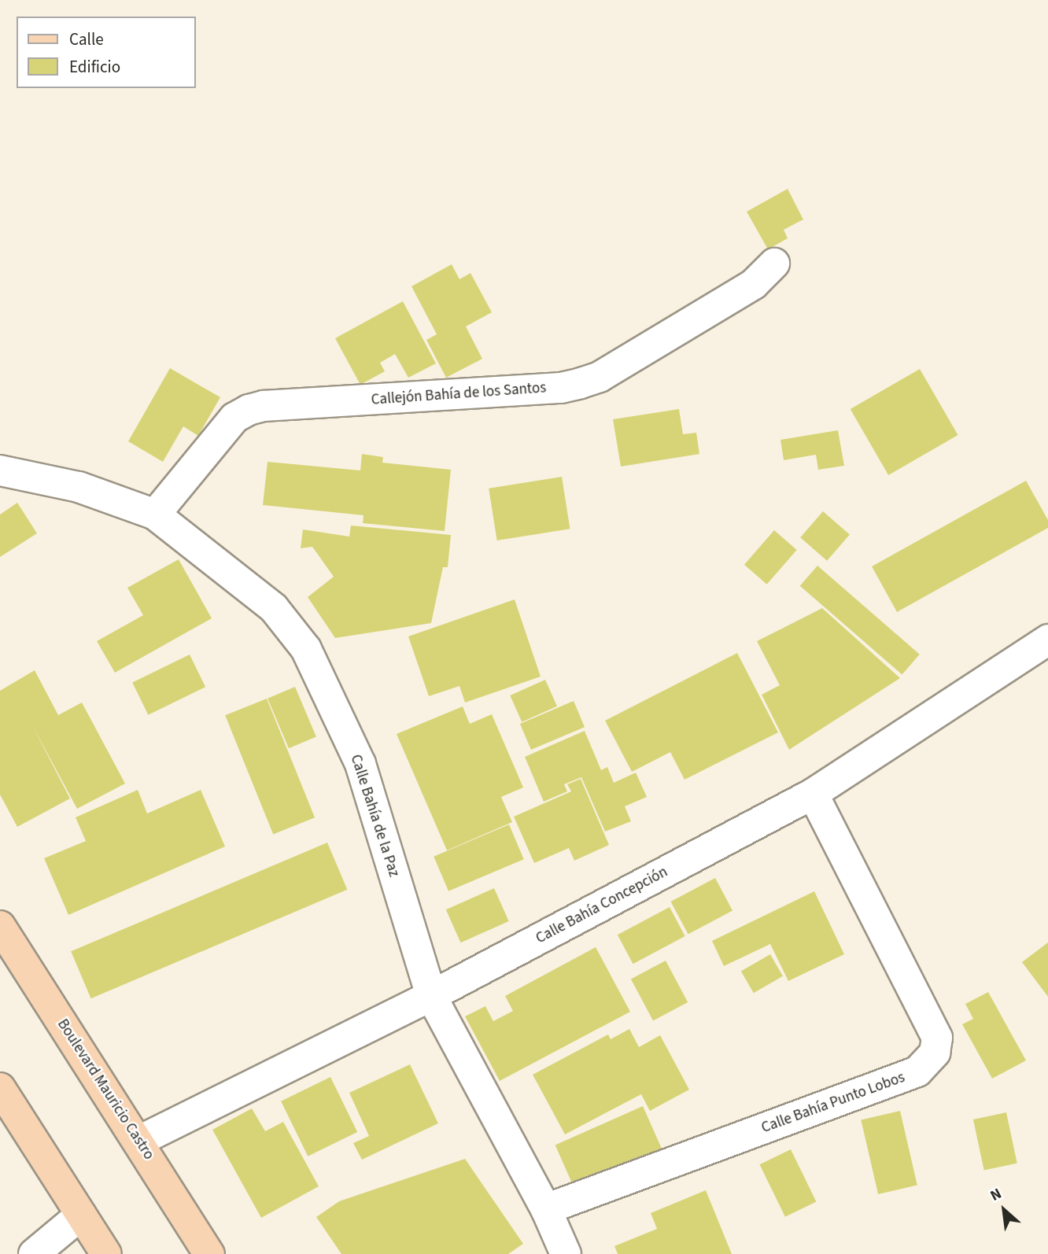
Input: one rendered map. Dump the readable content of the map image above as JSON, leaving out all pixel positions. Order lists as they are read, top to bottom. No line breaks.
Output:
{"streets":{"main road":["Boulevard Mauricio Castro"],"street":["Callejón Bahía de los Santos","Calle Bahía de la Paz","Calle Bahía Concepción","Calle Bahía Punto Lobos"]},"crossings":[["Callejón Bahía de los Santos","Calle Bahía de la Paz"],["Calle Bahía de la Paz","Calle Bahía Concepción"],["Calle Bahía de la Paz","Calle Bahía Punto Lobos"],["Calle Bahía Concepción","Boulevard Mauricio Castro"],["Calle Bahía Concepción","Calle Bahía Punto Lobos"]],"legend":["Calle","Edificio"],"north":"top left"}
